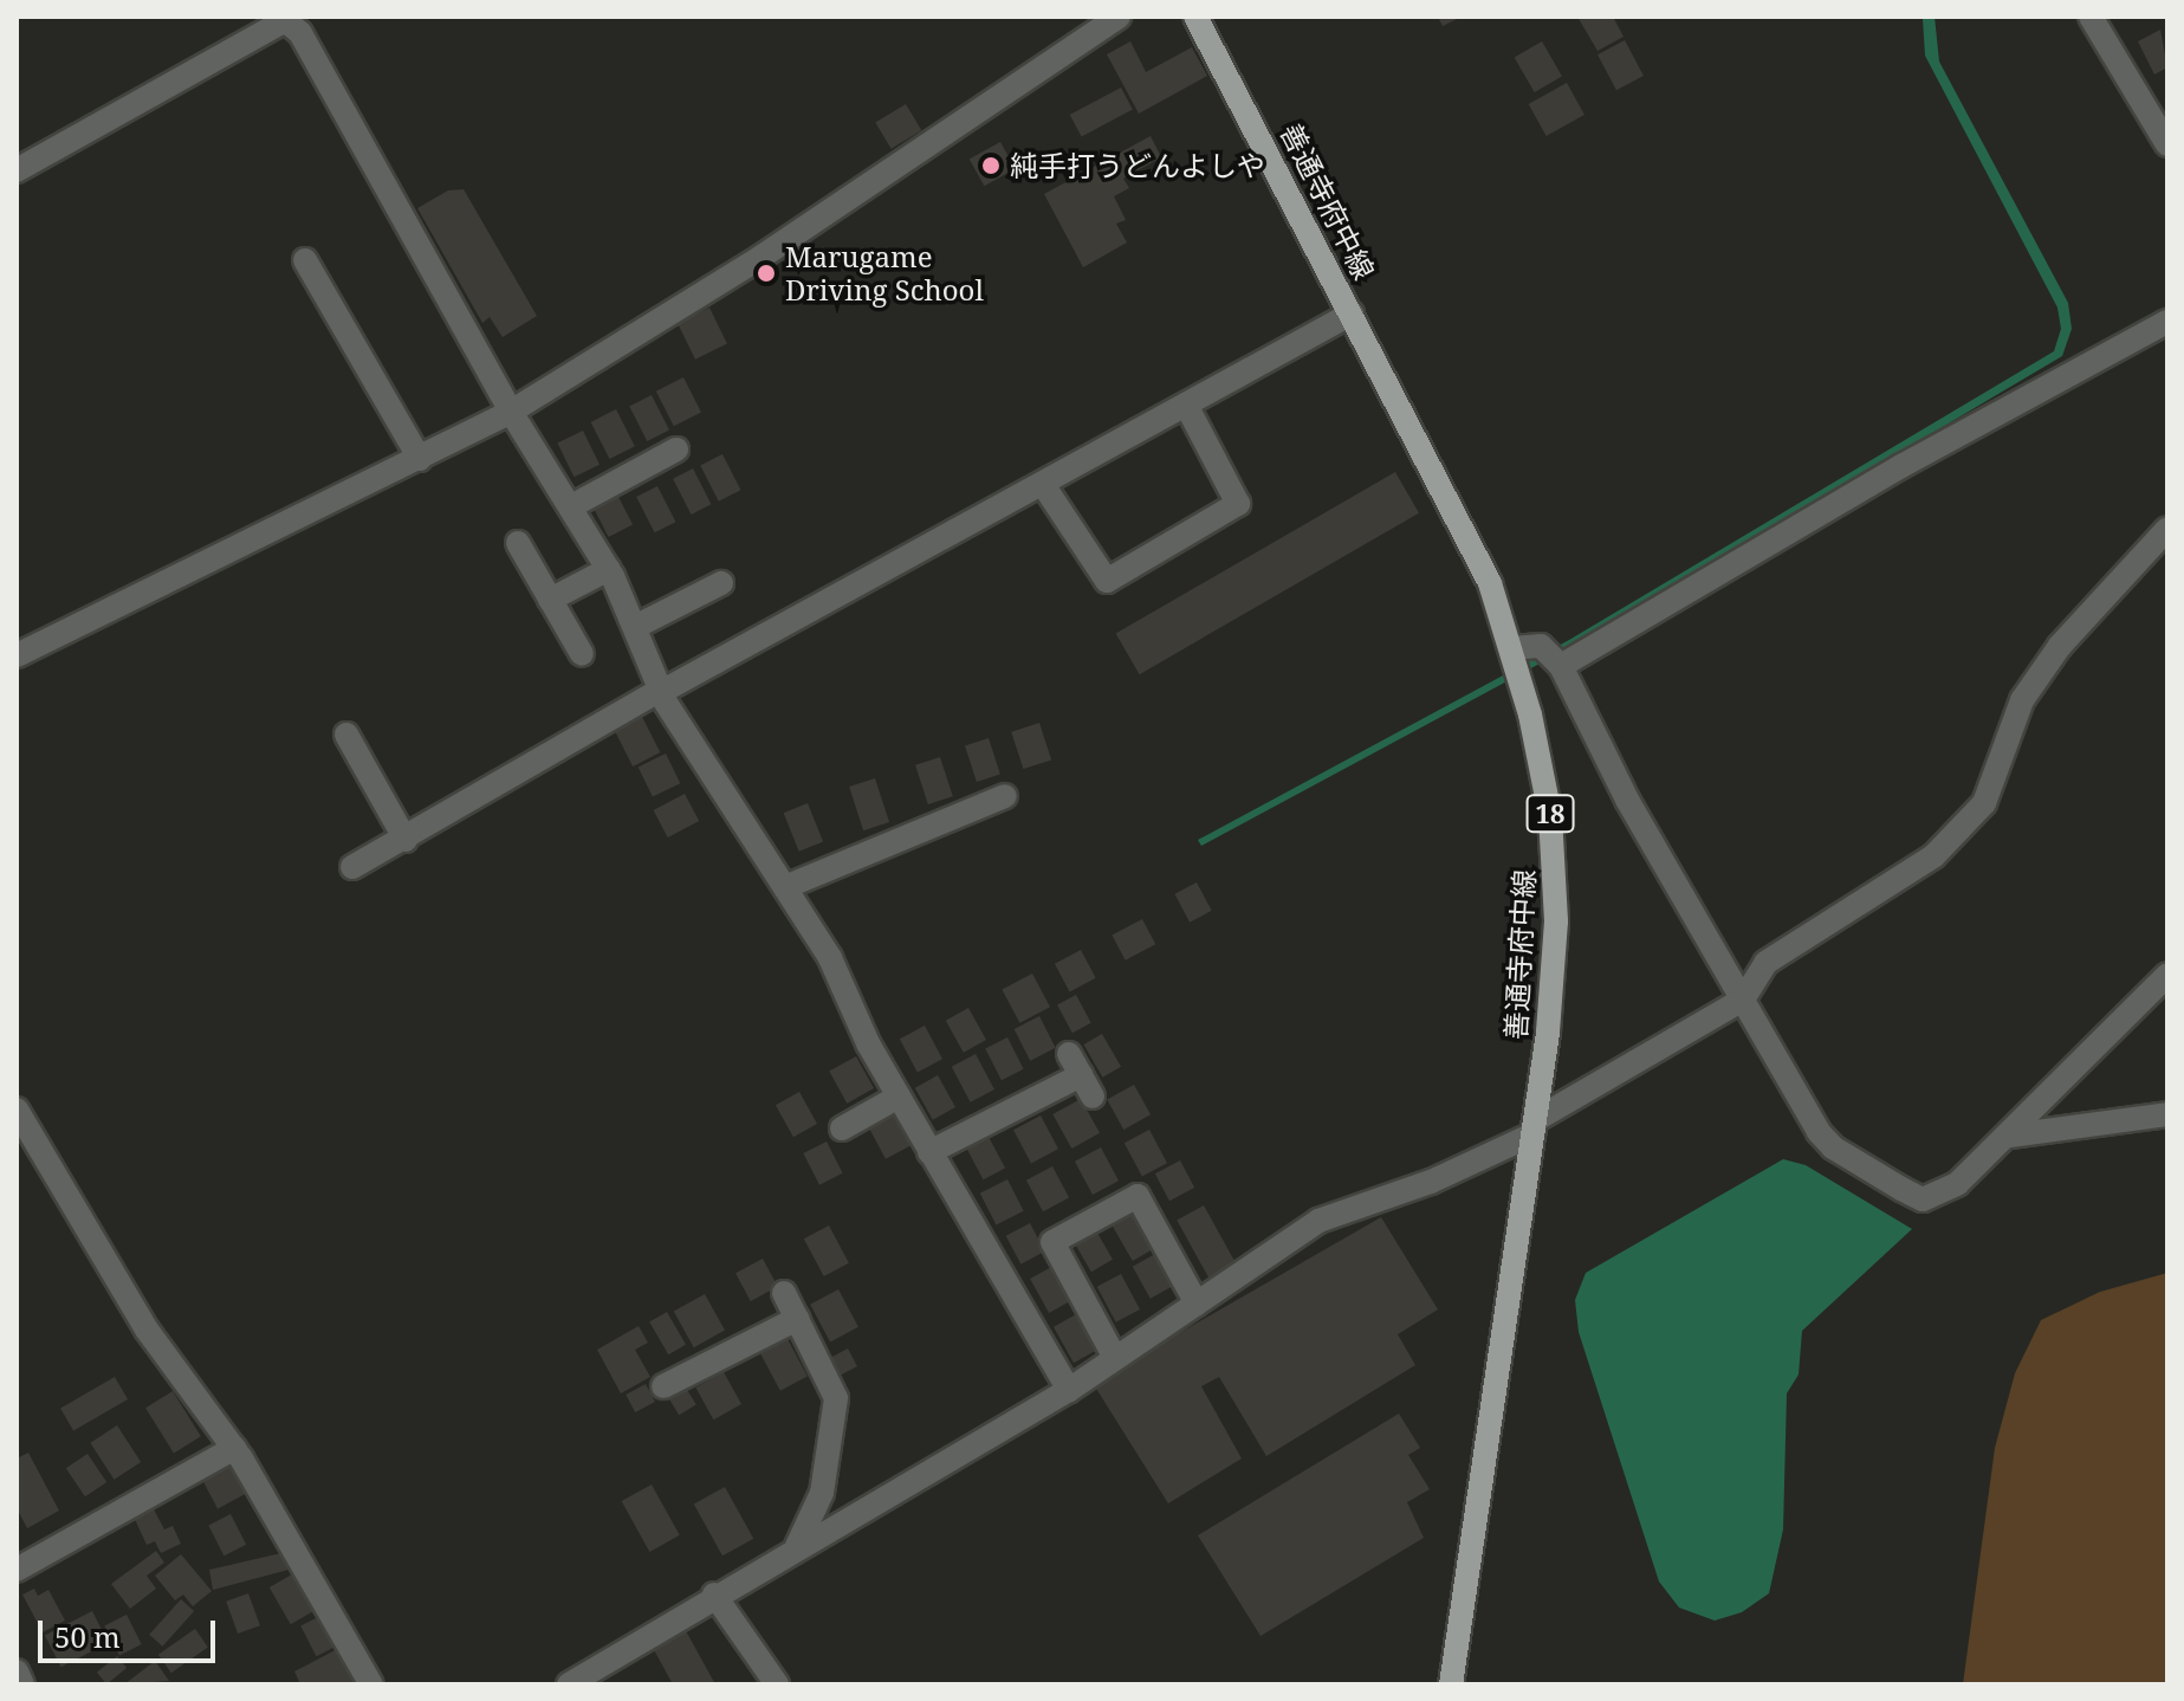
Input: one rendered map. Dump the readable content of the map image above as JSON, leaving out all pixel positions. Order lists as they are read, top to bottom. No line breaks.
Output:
{"streets":{"main road":["善通寺府中線","18"]},"places":["純手打うどんよしや","Marugame Driving School"],"scale_bar":"50 m"}
